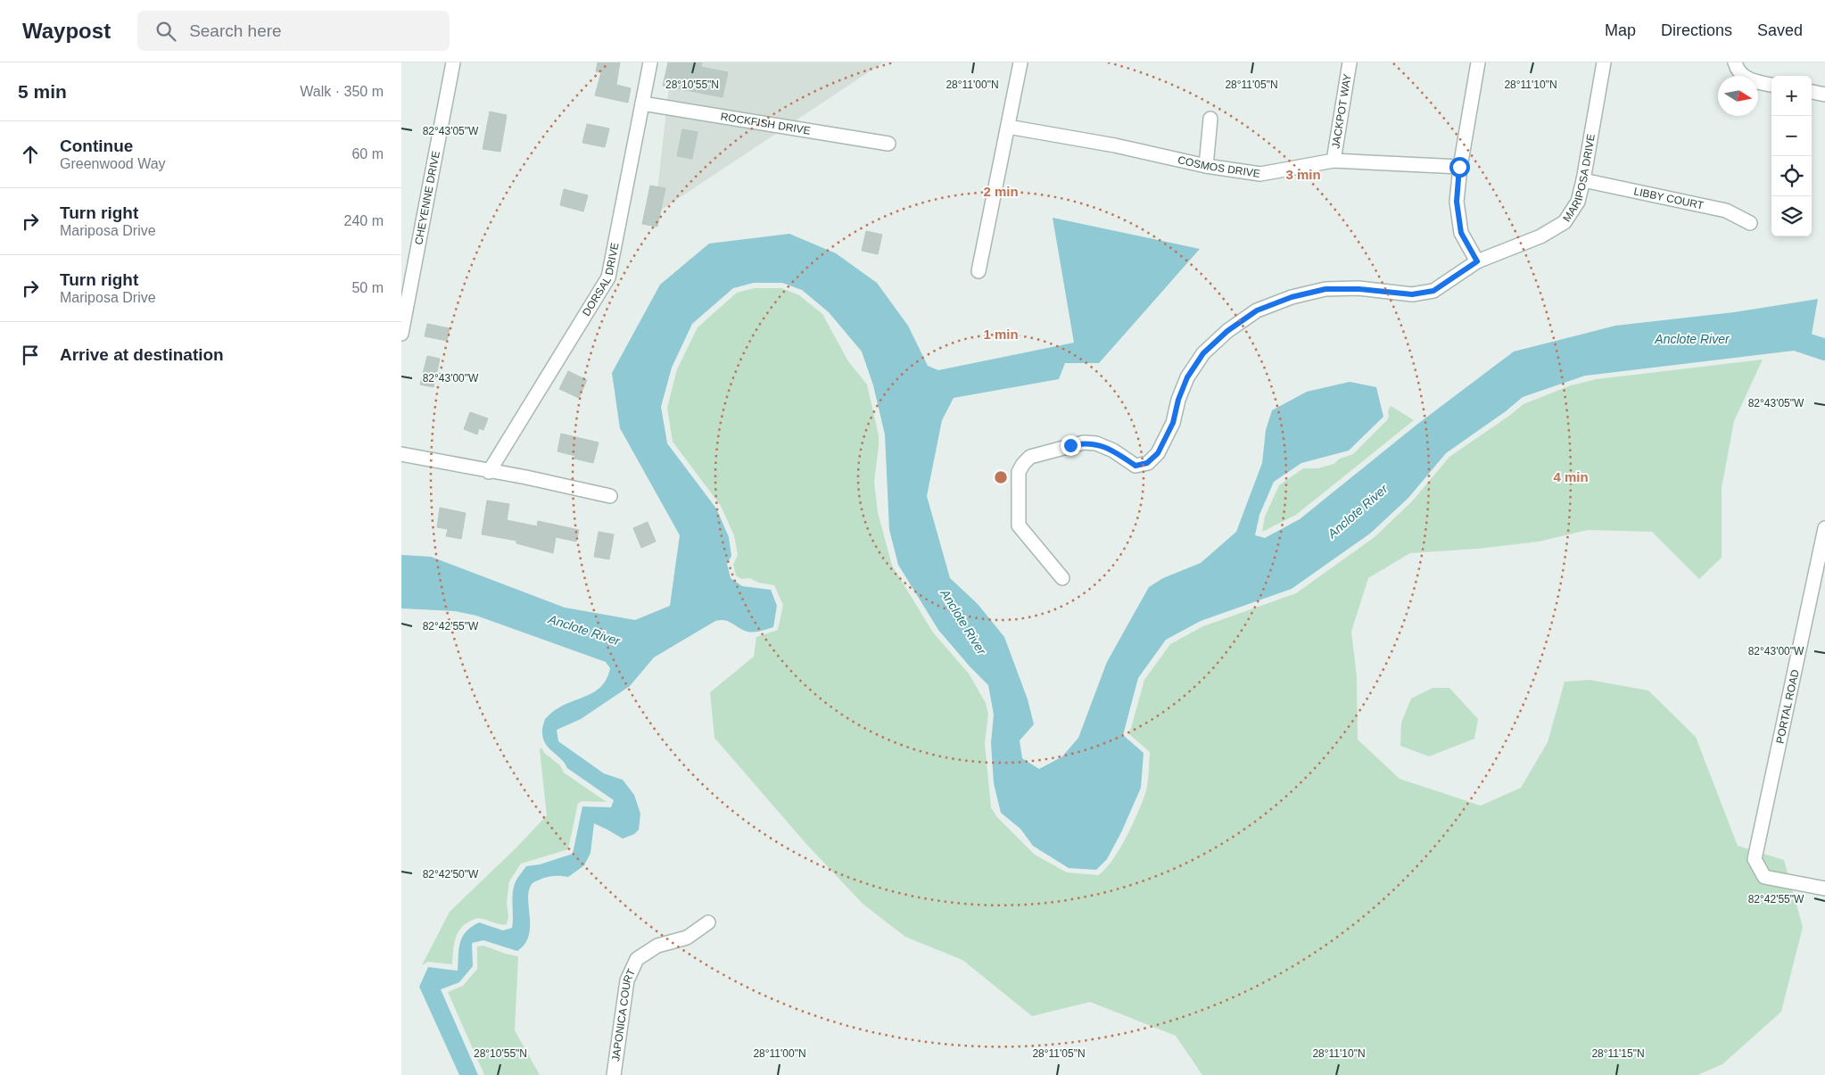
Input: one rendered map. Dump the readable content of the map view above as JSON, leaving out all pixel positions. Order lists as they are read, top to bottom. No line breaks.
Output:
{"streets":{"street":["JACKPOT WAY","ROCKFISH DRIVE","COSMOS DRIVE","MARIPOSA DRIVE","CHEYENNE DRIVE","LIBBY COURT","DORSAL DRIVE","PORTAL ROAD","JAPONICA COURT"]},"crossings":[["JACKPOT WAY","COSMOS DRIVE"],["ROCKFISH DRIVE","DORSAL DRIVE"],["MARIPOSA DRIVE","LIBBY COURT"]],"water":["Anclote River"],"north":"right","page":{"header":"Waypost","search":"Search here","nav":["Map","Directions","Saved"],"heading":["5 min","Walk · 350 m"],"map_buttons":["+","−"],"list":[["Continue","Greenwood Way","60 m"],["Turn right","Mariposa Drive","240 m"],["Turn right","Mariposa Drive","50 m"],"Arrive at destination"]},"coordinates":["28°10'55\"N","28°11'00\"N","28°11'05\"N","28°11'10\"N","82°43'05\"W","82°43'00\"W","82°42'55\"W","82°42'50\"W","28°11'15\"N"],"rings":["3 min","2 min","1 min","4 min"]}
